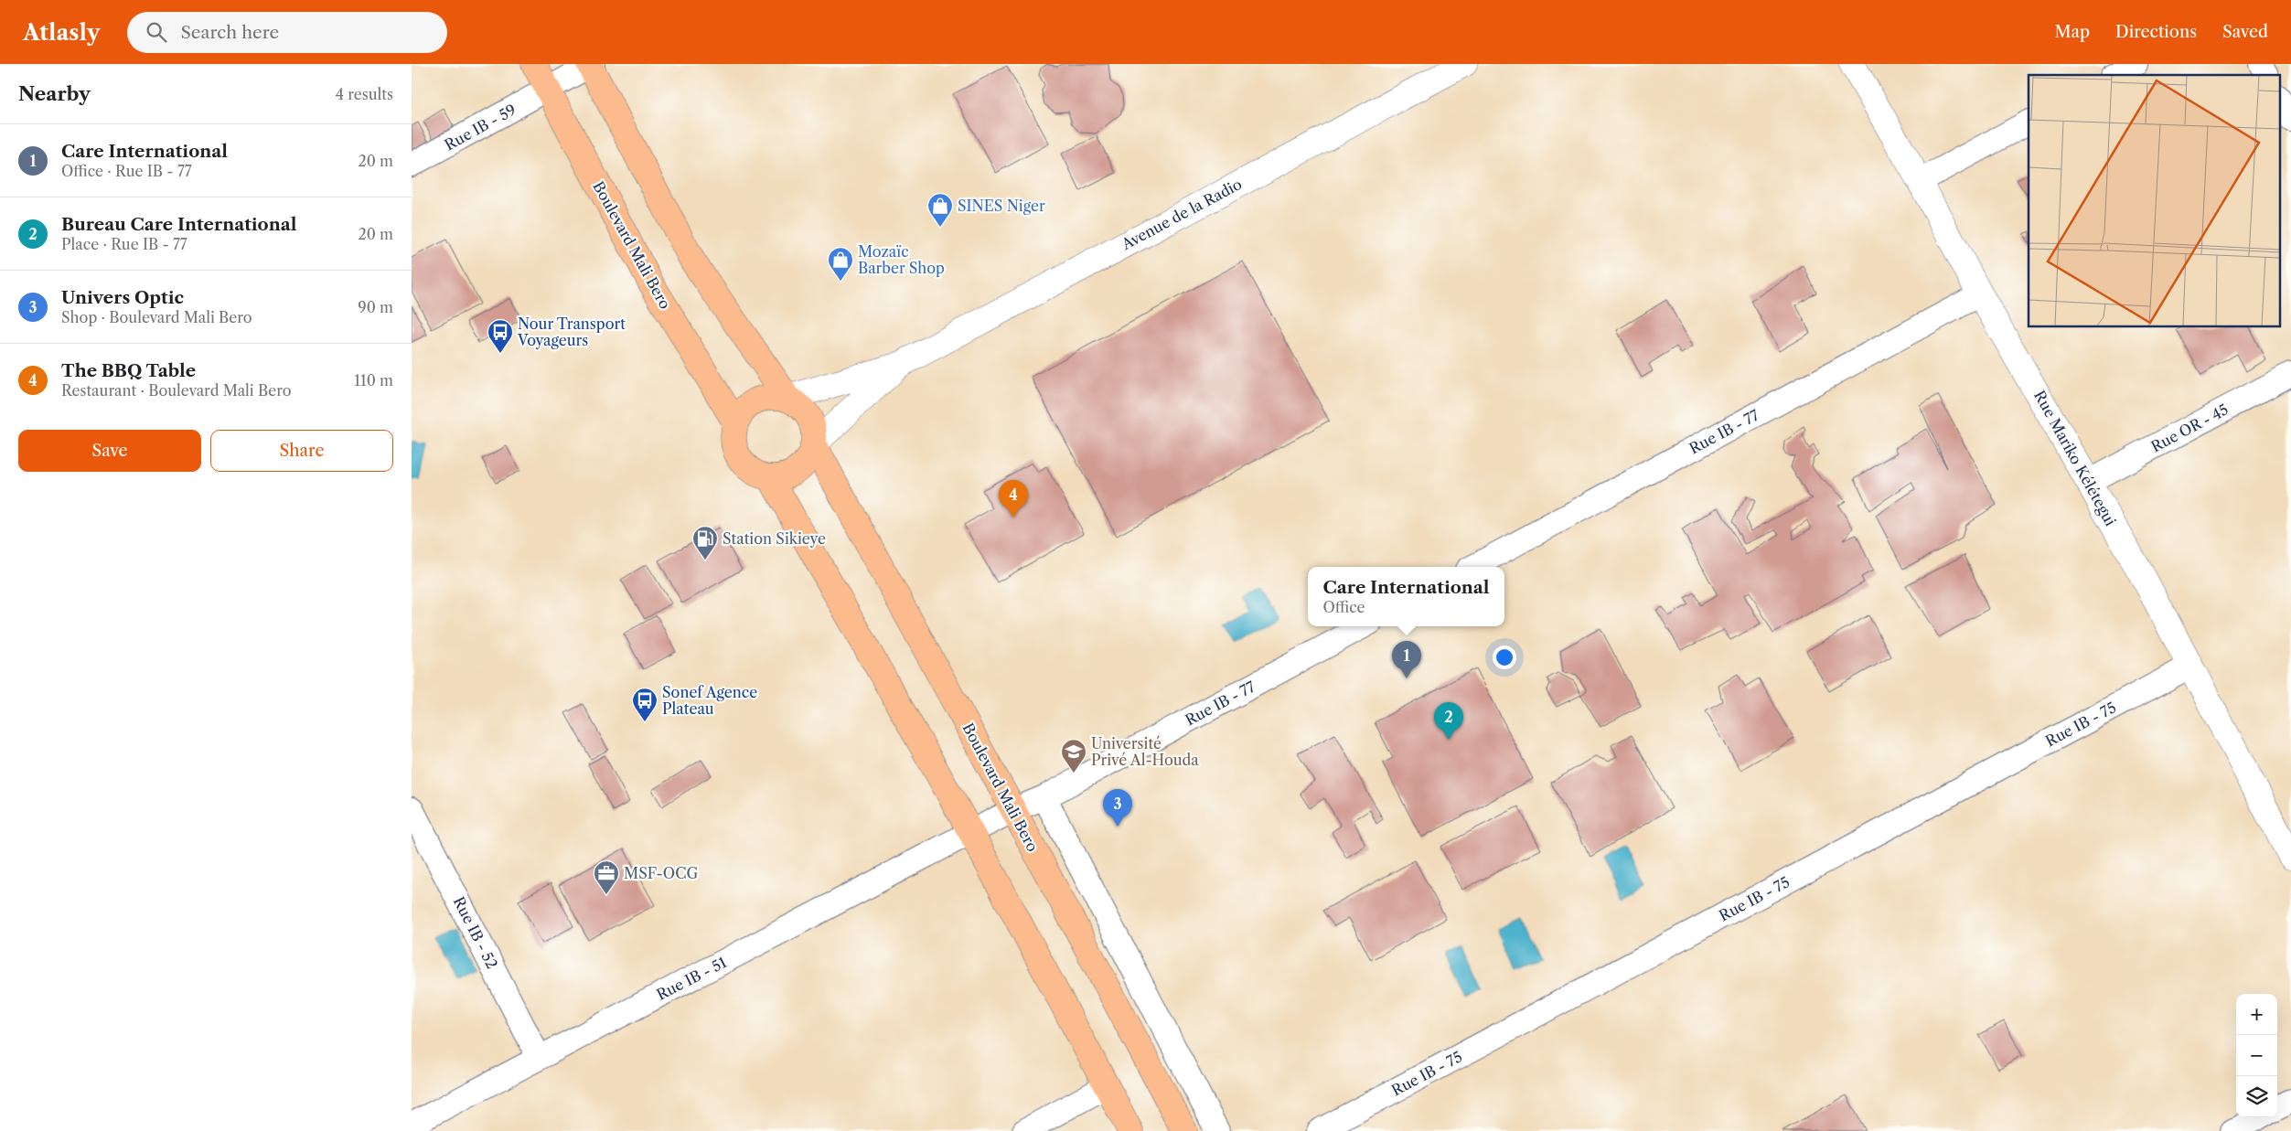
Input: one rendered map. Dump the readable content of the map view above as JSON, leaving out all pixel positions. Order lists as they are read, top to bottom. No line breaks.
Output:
{"streets":{"main road":["Boulevard Mali Bero"],"street":["Rue IB - 59","Avenue de la Radio","Rue OR - 45","Rue IB - 77","Rue Mariko Kélétegui","Rue IB - 75","Rue IB - 52","Rue IB - 51"]},"crossings":[["Rue IB - 59","Boulevard Mali Bero"],["Avenue de la Radio","Boulevard Mali Bero"],["Boulevard Mali Bero","Rue IB - 77"],["Rue OR - 45","Rue Mariko Kélétegui"],["Rue IB - 77","Rue Mariko Kélétegui"],["Rue IB - 77","Rue IB - 51"],["Rue Mariko Kélétegui","Rue IB - 75"],["Rue IB - 52","Rue IB - 51"]],"places":{"shop":["SINES Niger","Mozaïc Barber Shop"],"bus stop":["Nour Transport Voyageurs","Sonef Agence Plateau"],"fuel station":["Station Sikieye"],"school or university":["Université Privé Al-Houda"],"office":["MSF-OCG"]},"page":{"header":"Atlasly","search":"Search here","nav":["Map","Directions","Saved"],"heading":["Nearby","4 results"],"list":[{"mark":"1","name":"Care International","note":"Office · Rue IB - 77","value":"20 m"},{"mark":"2","name":"Bureau Care International","note":"Place · Rue IB - 77","value":"20 m"},{"mark":"3","name":"Univers Optic","note":"Shop · Boulevard Mali Bero","value":"90 m"},{"mark":"4","name":"The BBQ Table","note":"Restaurant · Boulevard Mali Bero","value":"110 m"}],"buttons":["Save","Share"],"pins":["4","1","2","3"],"popup":["Care International","Office"],"map_buttons":["+","−"]}}
